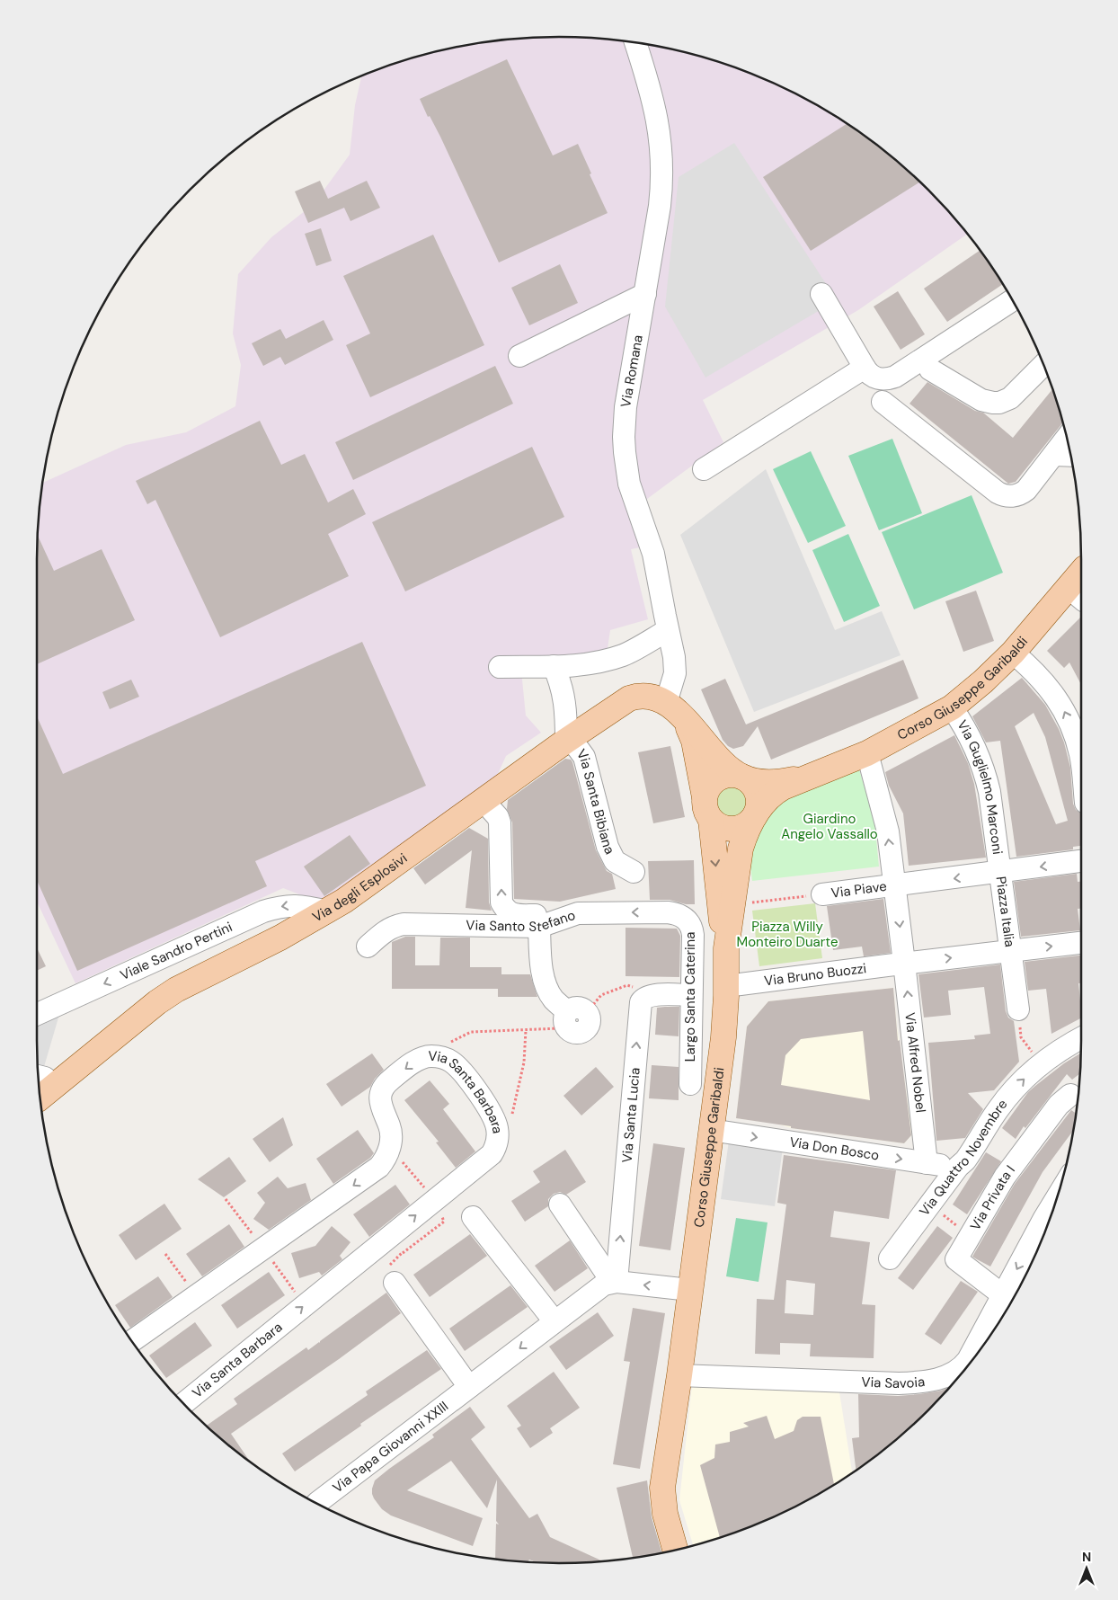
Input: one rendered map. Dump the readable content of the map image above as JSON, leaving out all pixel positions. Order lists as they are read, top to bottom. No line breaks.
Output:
{"streets":{"main road":["Corso Giuseppe Garibaldi","Via degli Esplosivi"],"street":["Via Romana","Via Guglielmo Marconi","Via Santa Bibiana","Via Piave","Piazza Italia","Via Santo Stefano","Viale Sandro Pertini","Via Bruno Buozzi","Largo Santa Caterina","Via Alfred Nobel","Via Santa Barbara","Via Santa Lucia","Via Don Bosco","Via Quattro Novembre","Via Privata I","Via Savoia","Via Papa Giovanni XXIII"]},"crossings":[["Via Romana","Via degli Esplosivi"],["Corso Giuseppe Garibaldi","Via Guglielmo Marconi"],["Corso Giuseppe Garibaldi","Via Bruno Buozzi"],["Corso Giuseppe Garibaldi","Via Don Bosco"],["Corso Giuseppe Garibaldi","Via Savoia"],["Via Guglielmo Marconi","Piazza Italia"],["Via Santa Bibiana","Via degli Esplosivi"],["Via degli Esplosivi","Viale Sandro Pertini"],["Via Piave","Piazza Italia"],["Piazza Italia","Via Bruno Buozzi"],["Piazza Italia","Via Alfred Nobel"],["Via Santo Stefano","Largo Santa Caterina"],["Via Bruno Buozzi","Via Alfred Nobel"],["Via Alfred Nobel","Via Don Bosco"],["Via Santa Lucia","Via Papa Giovanni XXIII"],["Via Don Bosco","Via Quattro Novembre"],["Via Privata I","Via Savoia"]],"one_way":["Viale Sandro Pertini","Via Alfred Nobel","Via Santa Lucia","Via Don Bosco","Via Quattro Novembre"],"parks":["Giardino Angelo Vassallo","Piazza Willy Monteiro Duarte"],"north":"top"}
